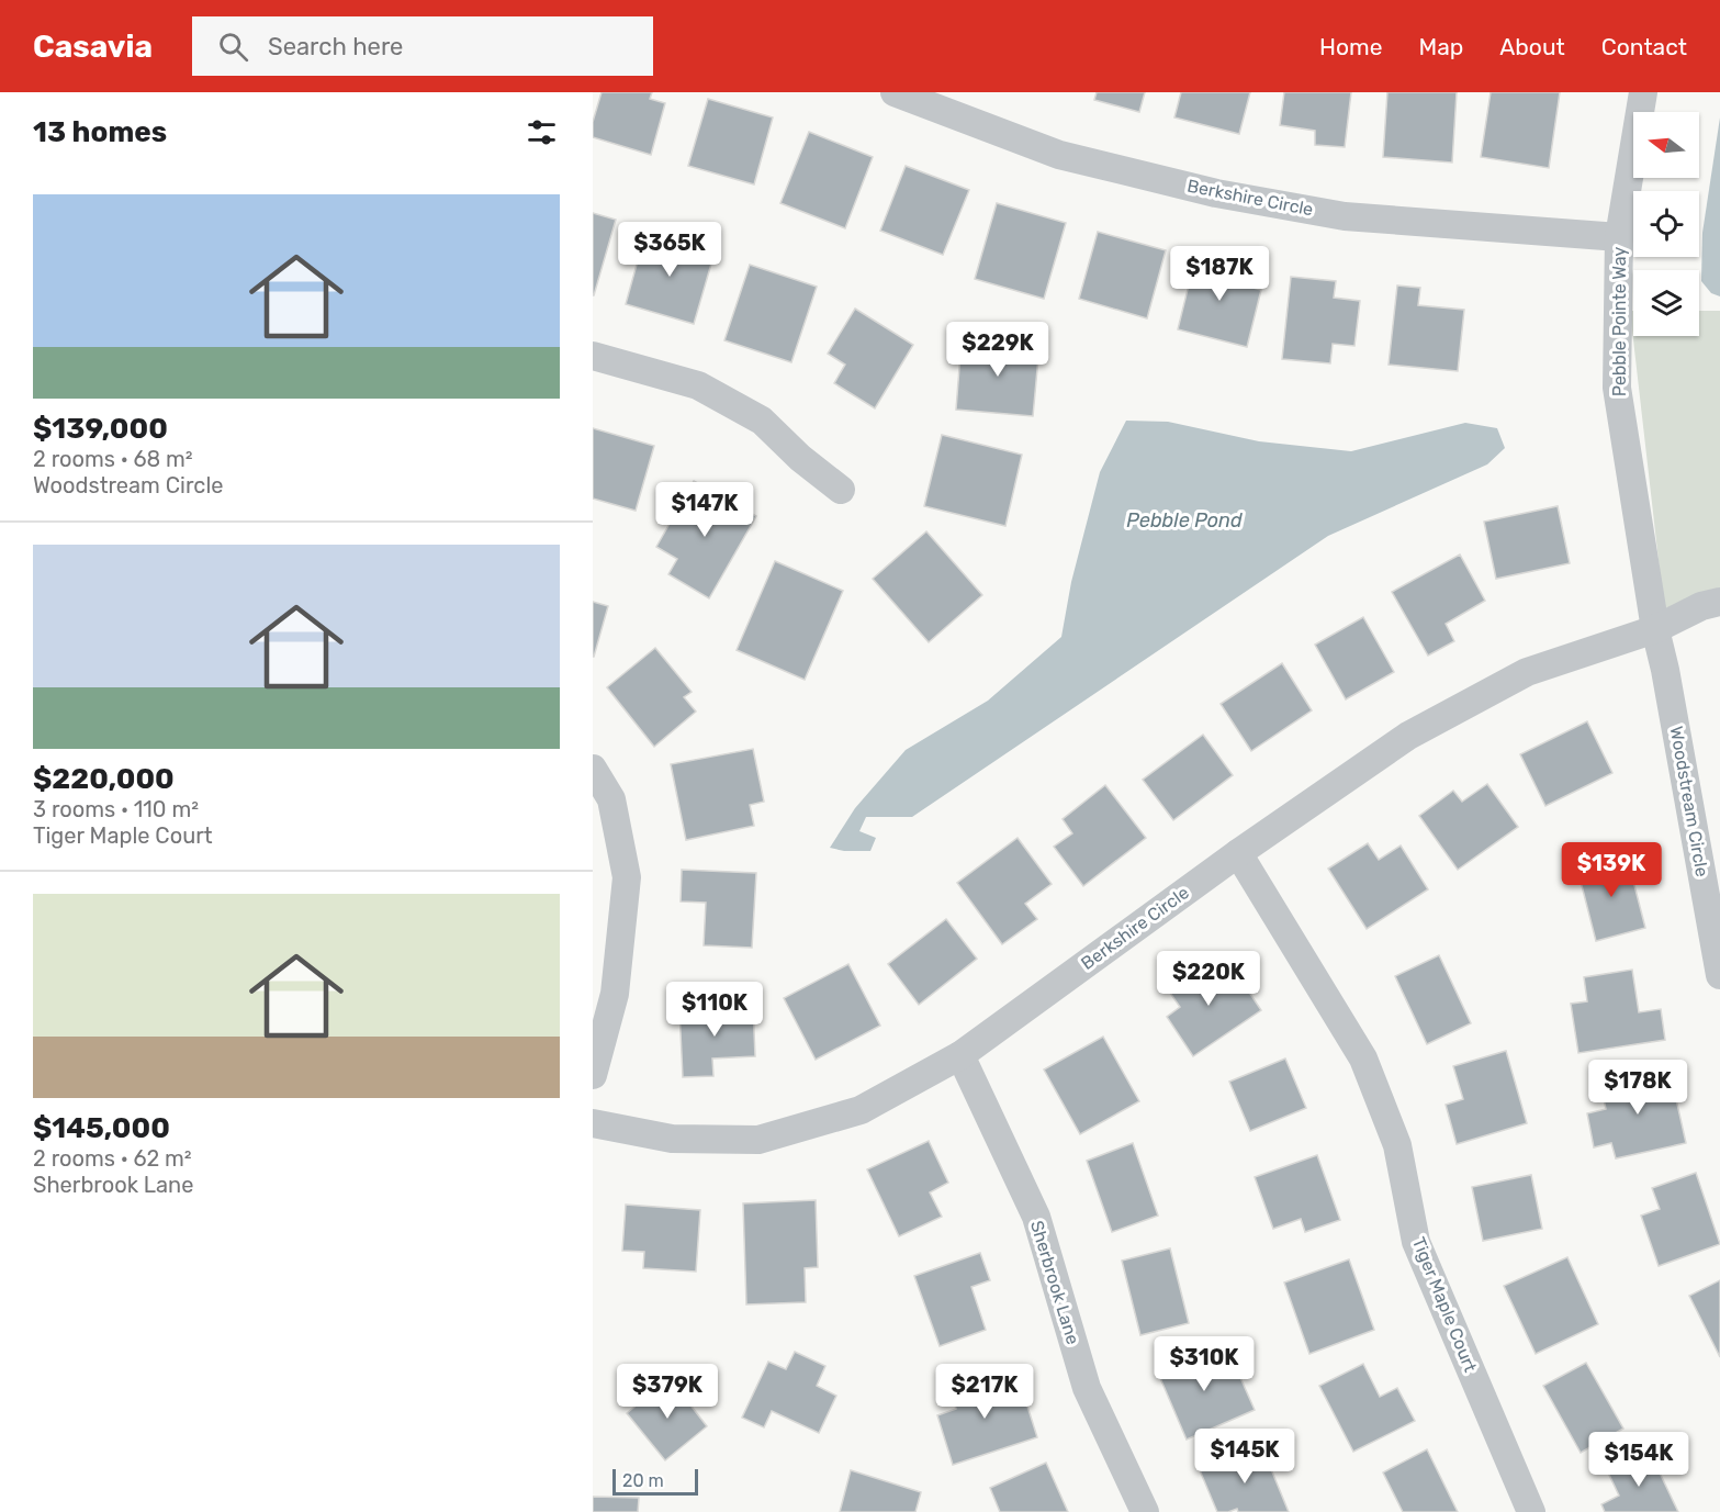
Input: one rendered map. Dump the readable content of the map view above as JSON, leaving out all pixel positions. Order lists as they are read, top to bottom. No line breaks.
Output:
{"streets":{"street":["Berkshire Circle","Pebble Pointe Way","Woodstream Circle","Sherbrook Lane","Tiger Maple Court"]},"crossings":[["Berkshire Circle","Pebble Pointe Way"],["Berkshire Circle","Woodstream Circle"],["Berkshire Circle","Sherbrook Lane"],["Berkshire Circle","Tiger Maple Court"],["Pebble Pointe Way","Woodstream Circle"]],"water":["Pebble Pond"],"scale_bar":"20 m","north":"left","page":{"header":"Casavia","search":"Search here","nav":["Home","Map","About","Contact"],"heading":"13 homes","list":[{"name":"$139,000","note":"2 rooms · 68 m² · Woodstream Circle"},{"name":"$220,000","note":"3 rooms · 110 m² · Tiger Maple Court"},{"name":"$145,000","note":"2 rooms · 62 m² · Sherbrook Lane"}],"price":["$365K","$187K","$229K","$147K","$139K","$220K","$110K","$178K","$310K","$379K","$217K","$145K","$154K"],"scale":"20 m"}}
